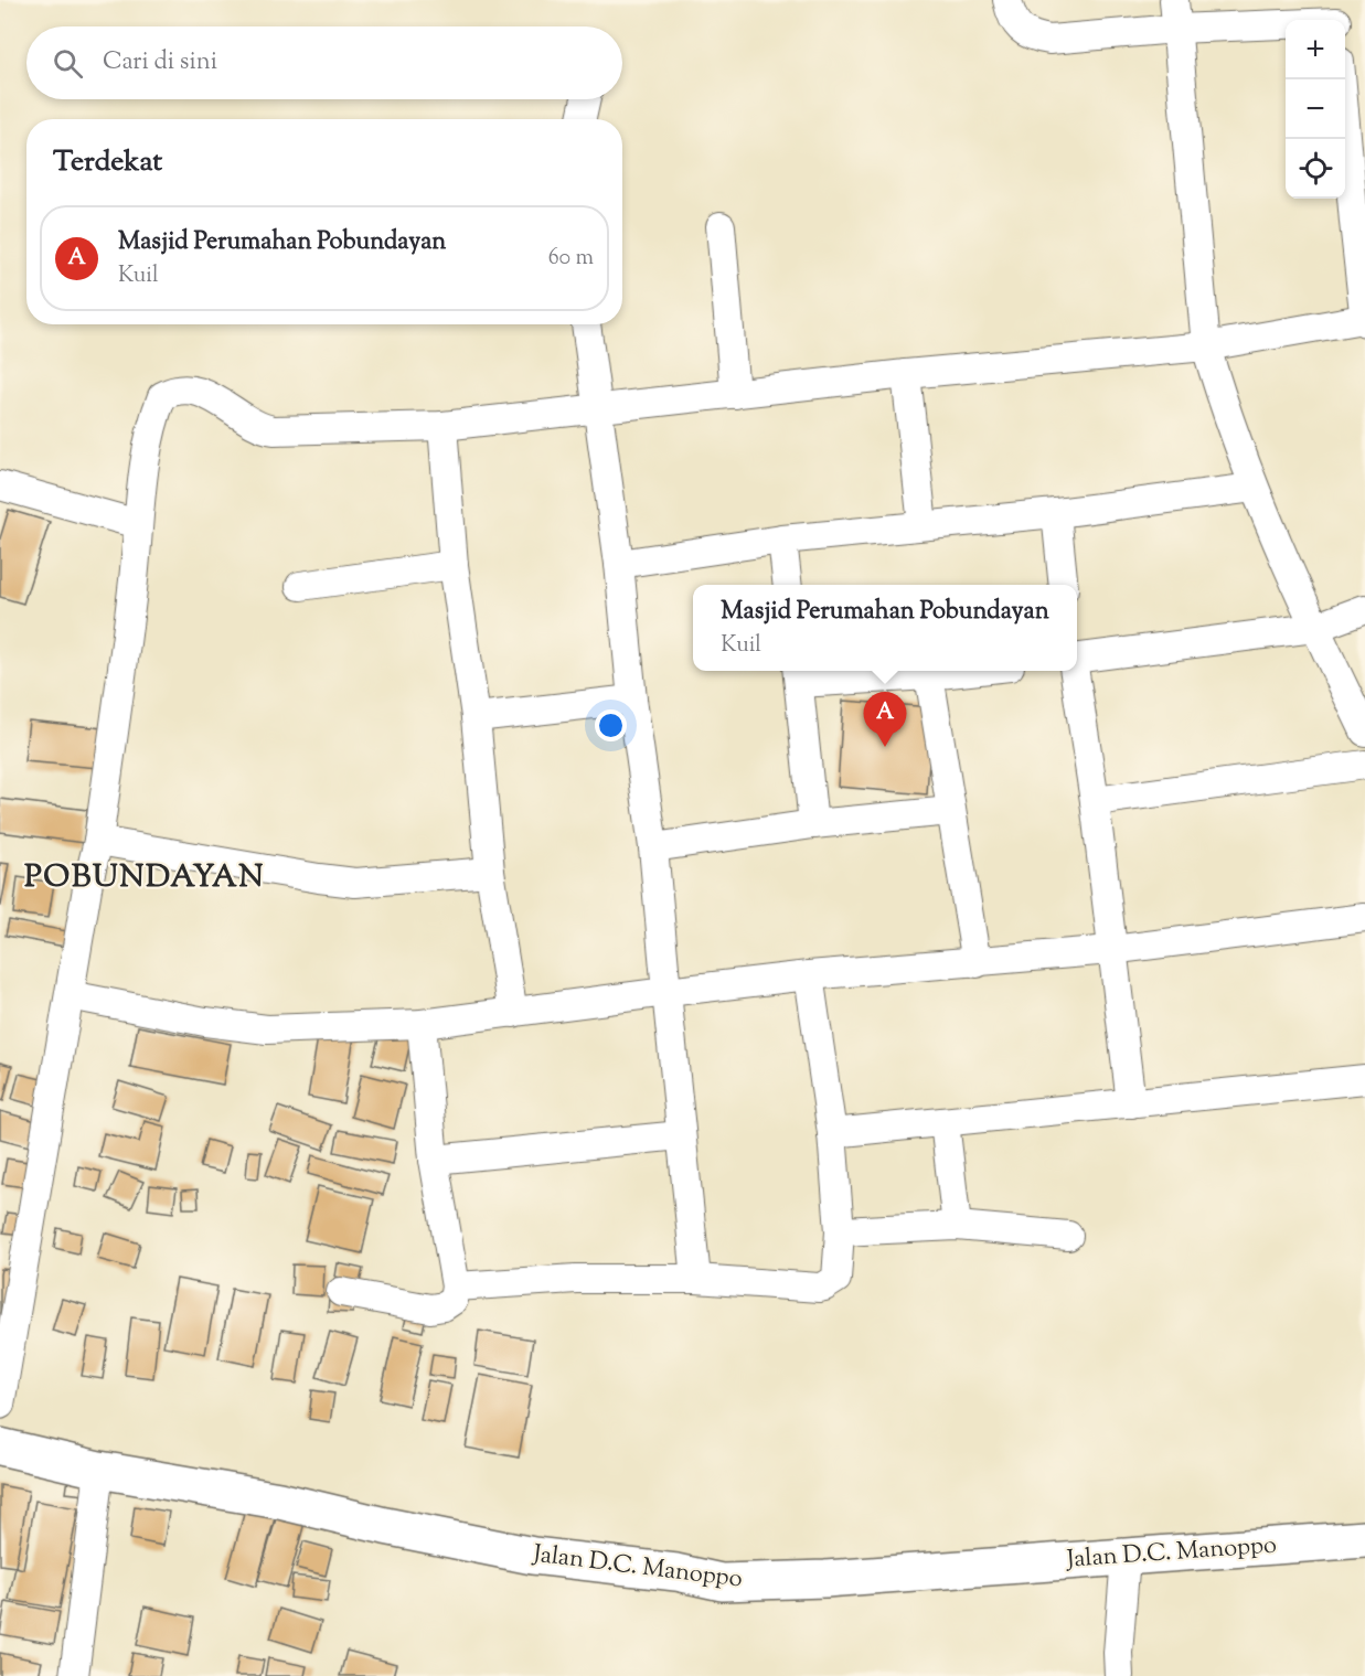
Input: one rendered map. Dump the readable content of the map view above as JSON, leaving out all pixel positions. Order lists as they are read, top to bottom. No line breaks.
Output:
{"streets":{"highway":["Jalan D.C. Manoppo"]},"districts":["POBUNDAYAN"],"page":{"map_buttons":["+","−"],"search":"Cari di sini","heading":"Terdekat","list":[{"mark":"A","name":"Masjid Perumahan Pobundayan","note":"Kuil","value":"60 m"}],"popup":["Masjid Perumahan Pobundayan","Kuil"],"pins":"A"}}
